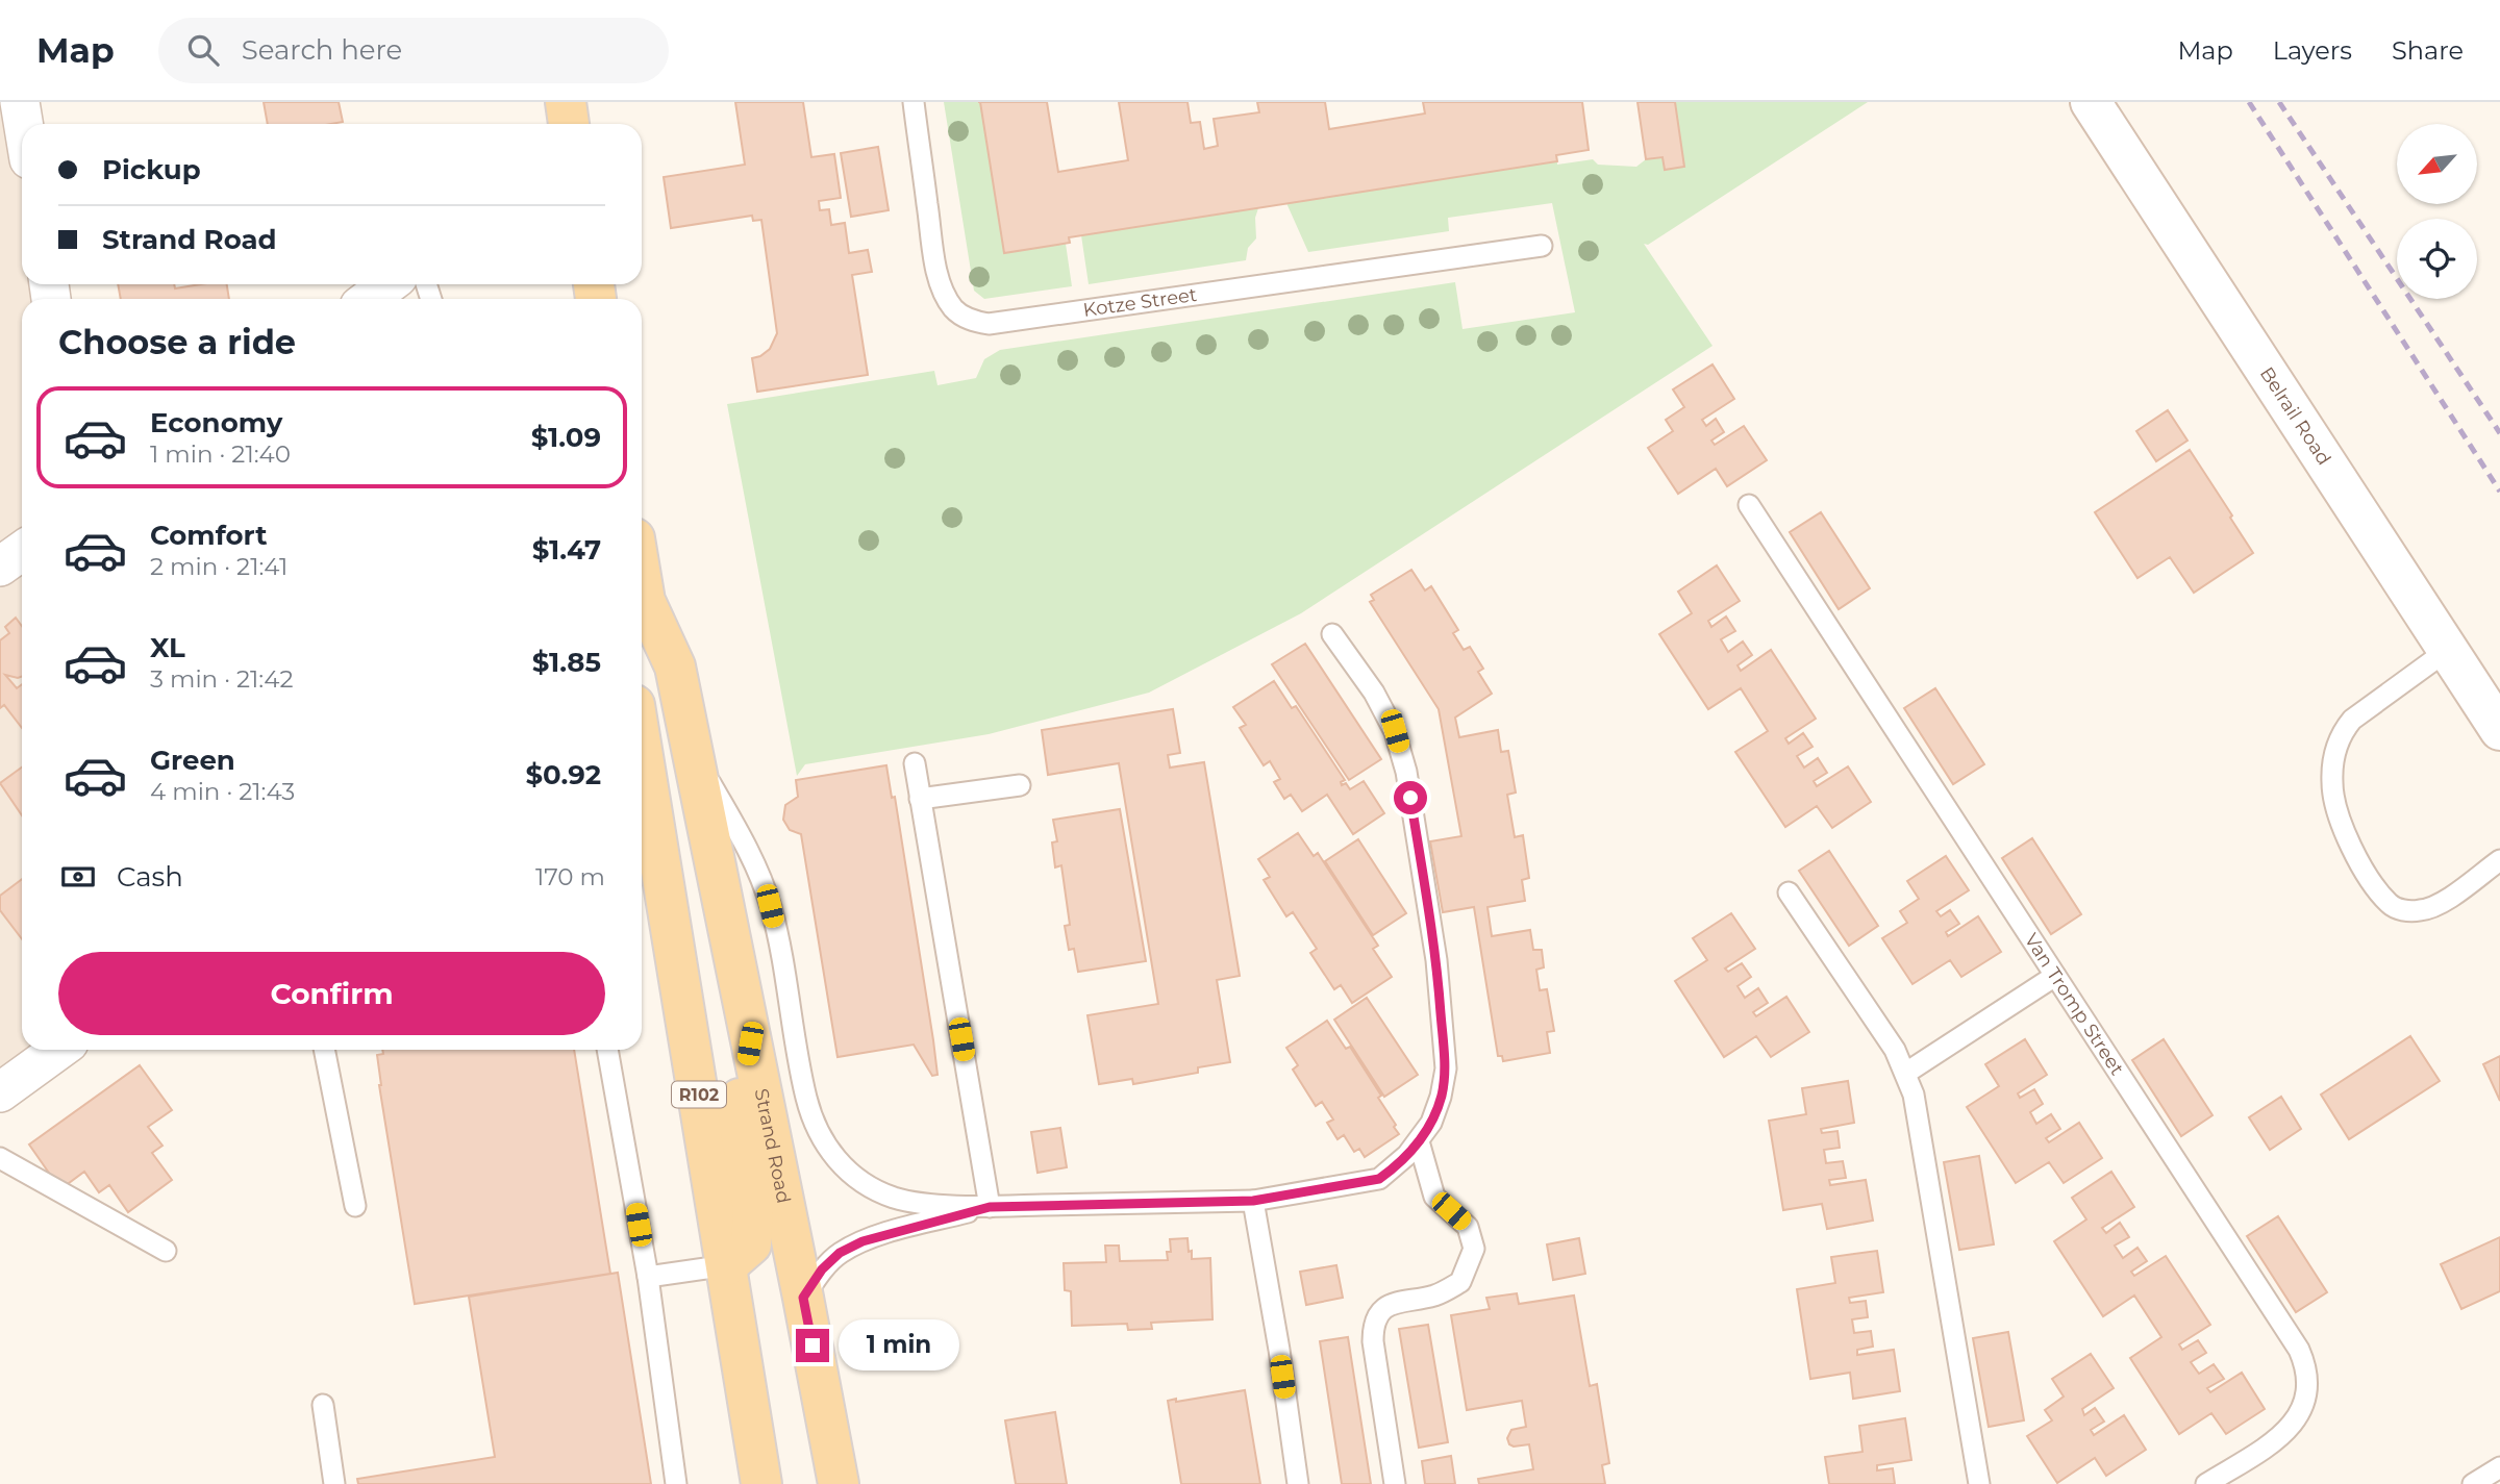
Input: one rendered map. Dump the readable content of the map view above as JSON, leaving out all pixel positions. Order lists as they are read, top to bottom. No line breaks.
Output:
{"streets":{"main road":["R102","Strand Road"],"street":["Belrail Road"],"lane":["Kotze Street","Van Tromp Street"]},"north":"bottom left","page":{"header":"Map","search":"Search here","nav":["Map","Layers","Share"],"banner":["Pickup","Strand Road"],"heading":"Choose a ride","list":[{"name":"Economy","note":"1 min · 21:40","value":"$1.09"},{"name":"Comfort","note":"2 min · 21:41","value":"$1.47"},{"name":"XL","note":"3 min · 21:42","value":"$1.85"},{"name":"Green","note":"4 min · 21:43","value":"$0.92"}],"pay":["Cash","170 m"],"buttons":"Confirm","bubble":"1 min"}}
